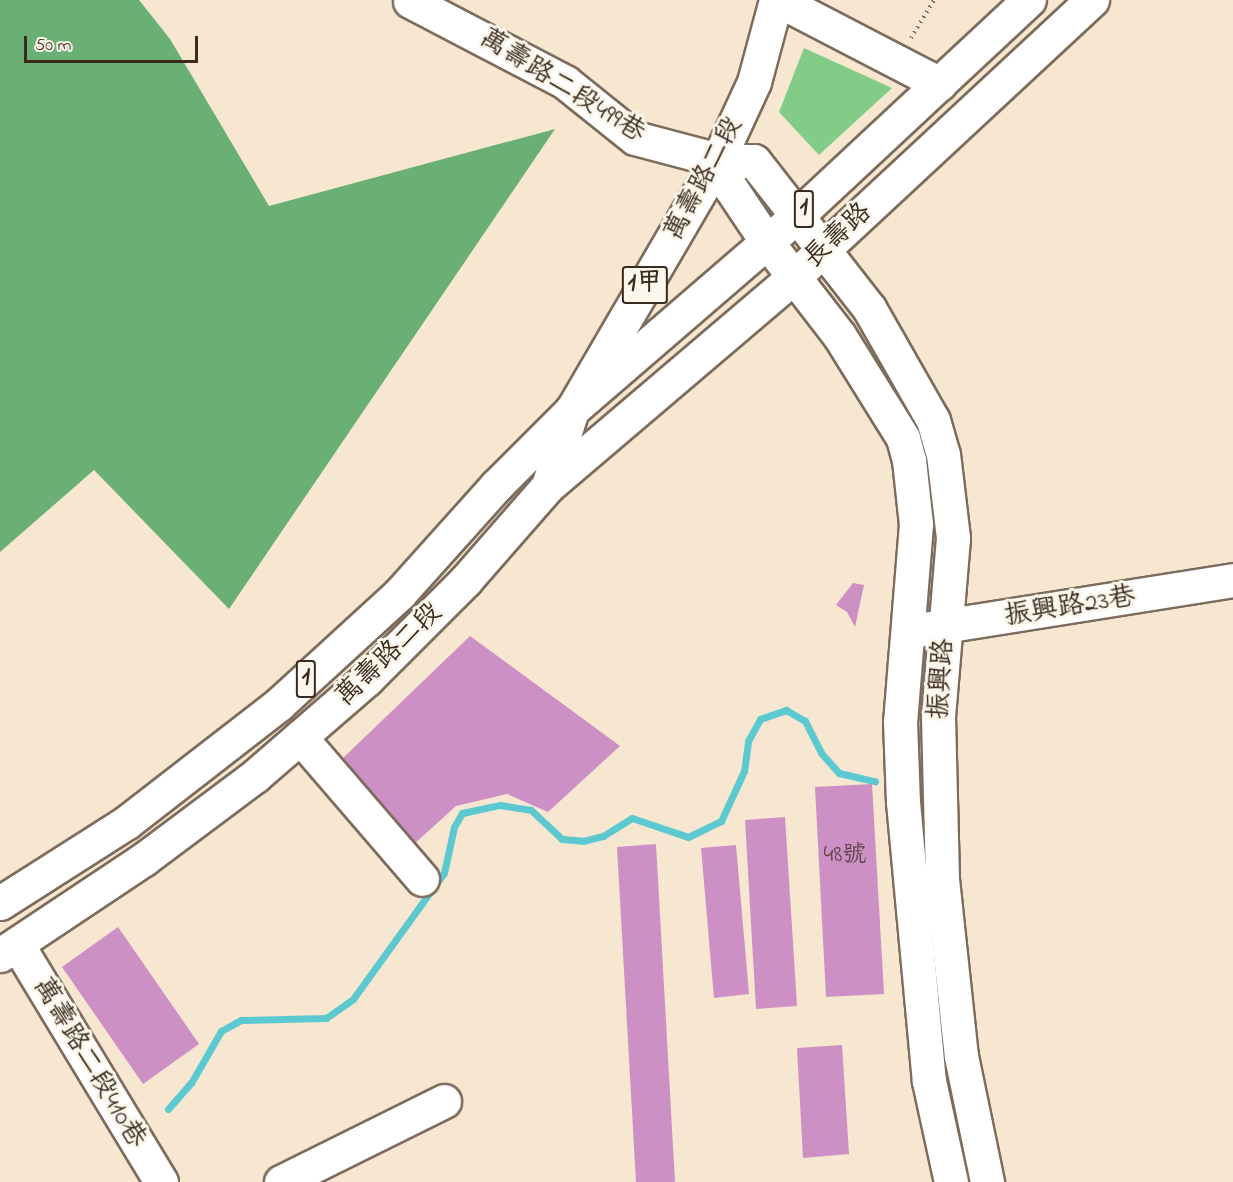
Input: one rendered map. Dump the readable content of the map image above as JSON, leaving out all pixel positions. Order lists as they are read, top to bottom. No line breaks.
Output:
{"streets":{"main road":["萬壽路二段499巷","萬壽路二段","1","長壽路","1甲","振興路23巷","振興路","萬壽路二段410巷"]},"crossings":[["萬壽路二段499巷","萬壽路二段"],["萬壽路二段499巷","長壽路"],["萬壽路二段499巷","振興路"],["萬壽路二段","長壽路"],["萬壽路二段","振興路"],["萬壽路二段","萬壽路二段410巷"],["長壽路","振興路"],["振興路23巷","振興路"]],"house_numbers":["48號"],"scale_bar":"50 m"}
